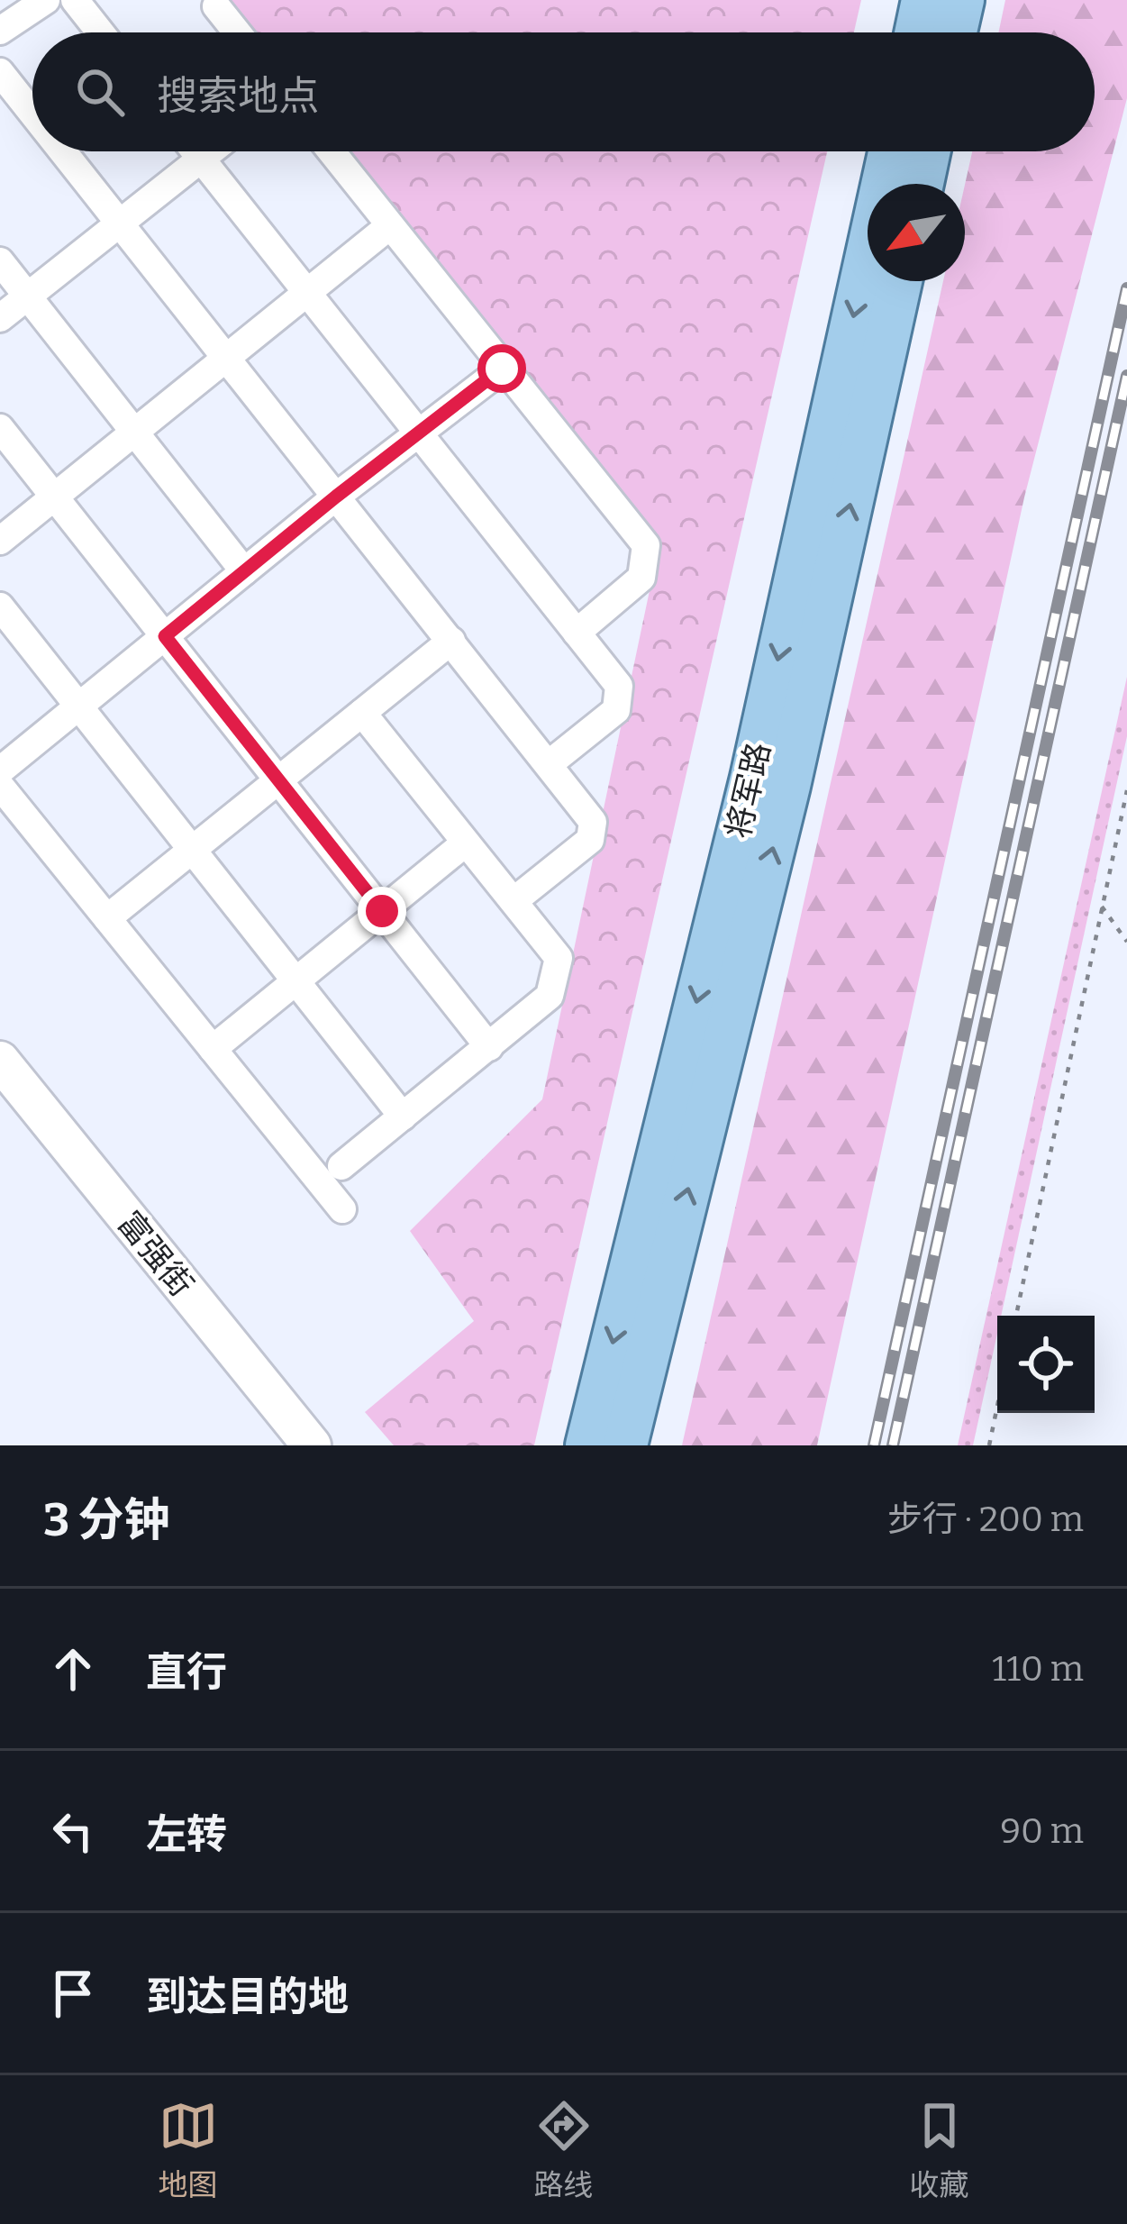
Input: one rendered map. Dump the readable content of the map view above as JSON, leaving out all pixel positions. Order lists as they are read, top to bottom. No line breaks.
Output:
{"streets":{"main road":["将军路","富强街"]},"north":"bottom left","page":{"search":"搜索地点","heading":["3 分钟","步行 · 200 m"],"list":[["直行","110 m"],["左转","90 m"],"到达目的地"],"nav":["地图","路线","收藏"]}}
